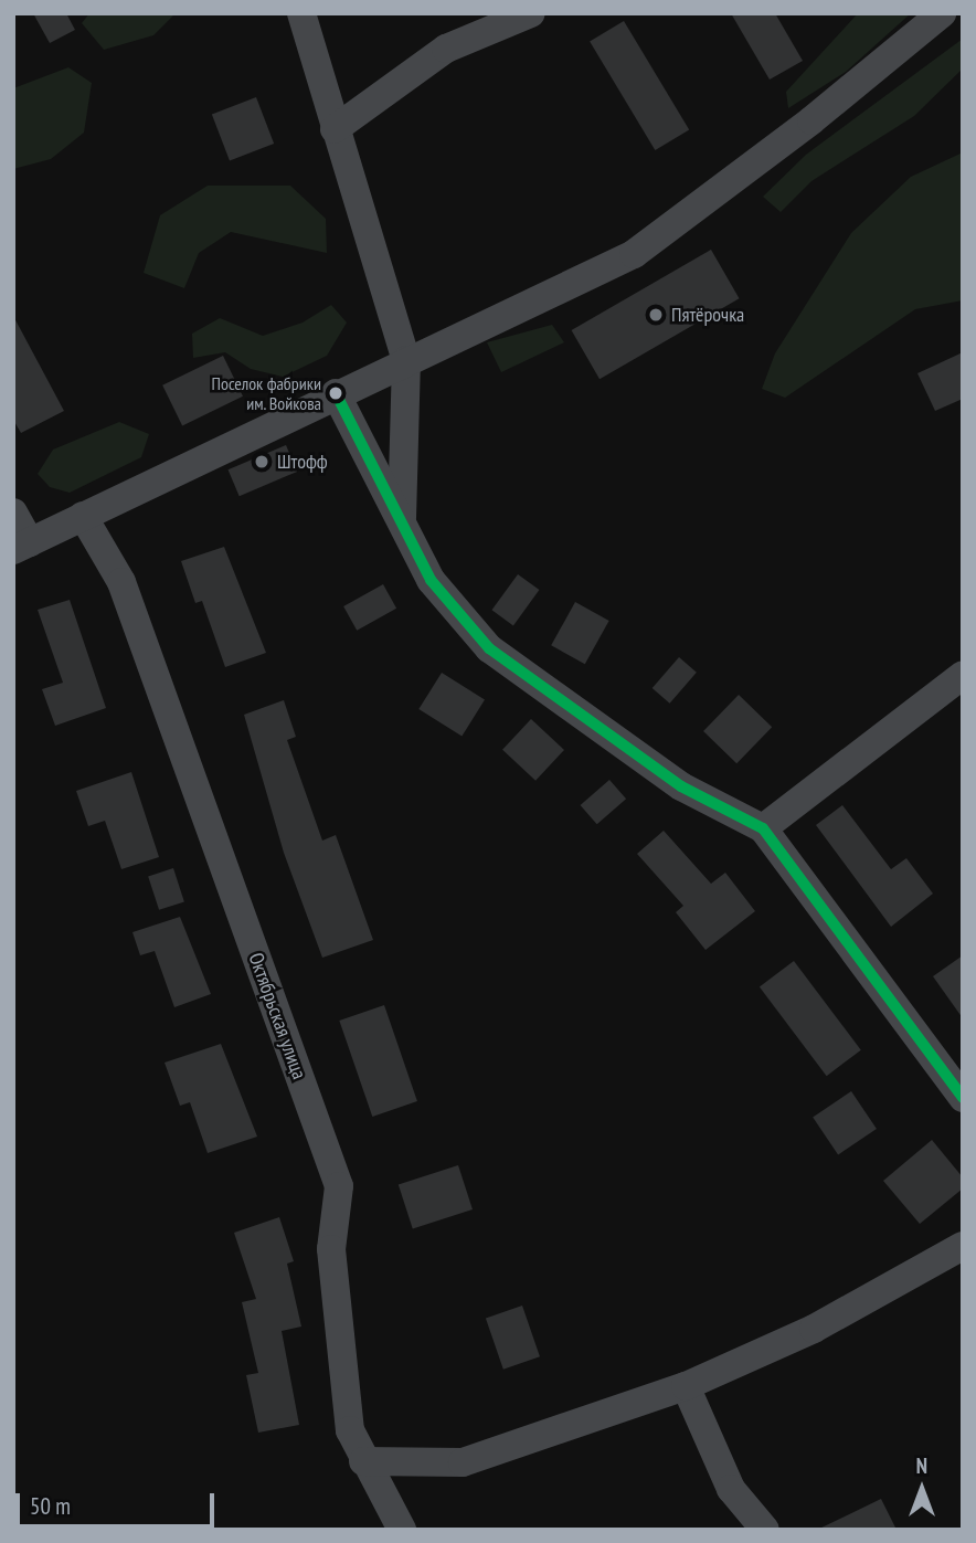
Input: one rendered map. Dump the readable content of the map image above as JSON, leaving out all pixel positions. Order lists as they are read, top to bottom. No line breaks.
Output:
{"streets":{"street":["Октябрьская улица"]},"places":["Пятёрочка","Поселок фабрики им. Войкова","Штофф"],"scale_bar":"50 m","north":"top"}
